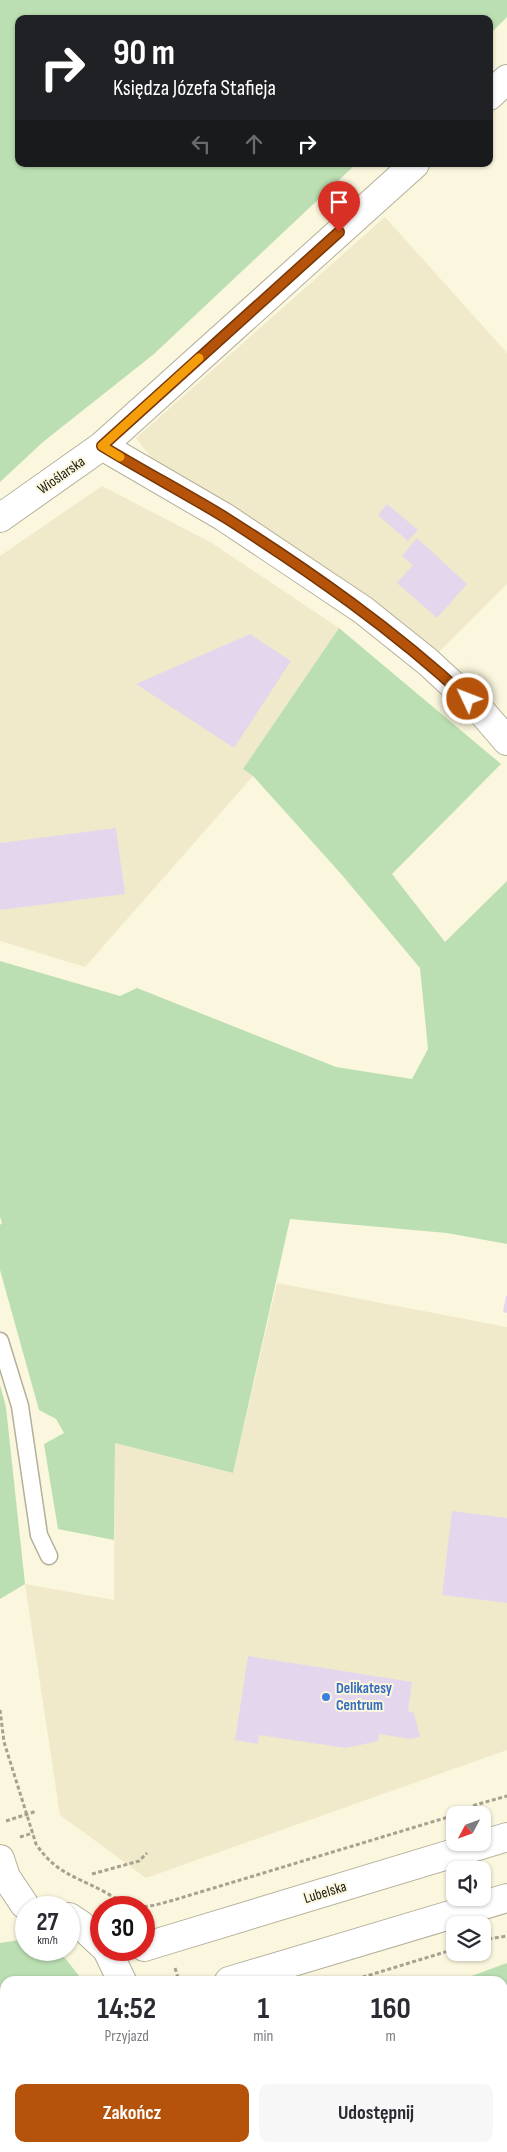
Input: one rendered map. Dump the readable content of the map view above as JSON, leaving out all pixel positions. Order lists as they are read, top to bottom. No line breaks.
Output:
{"streets":{"street":["Wioślarska","Lubelska"]},"places":["Delikatesy Centrum"],"north":"bottom left","page":{"turn":["90 m","Księdza Józefa Stafieja"],"speed":"27 km/h","limit":"30","eta":["14:52","Przyjazd","1","min","160","m"],"buttons":["Zakończ","Udostępnij"]}}
